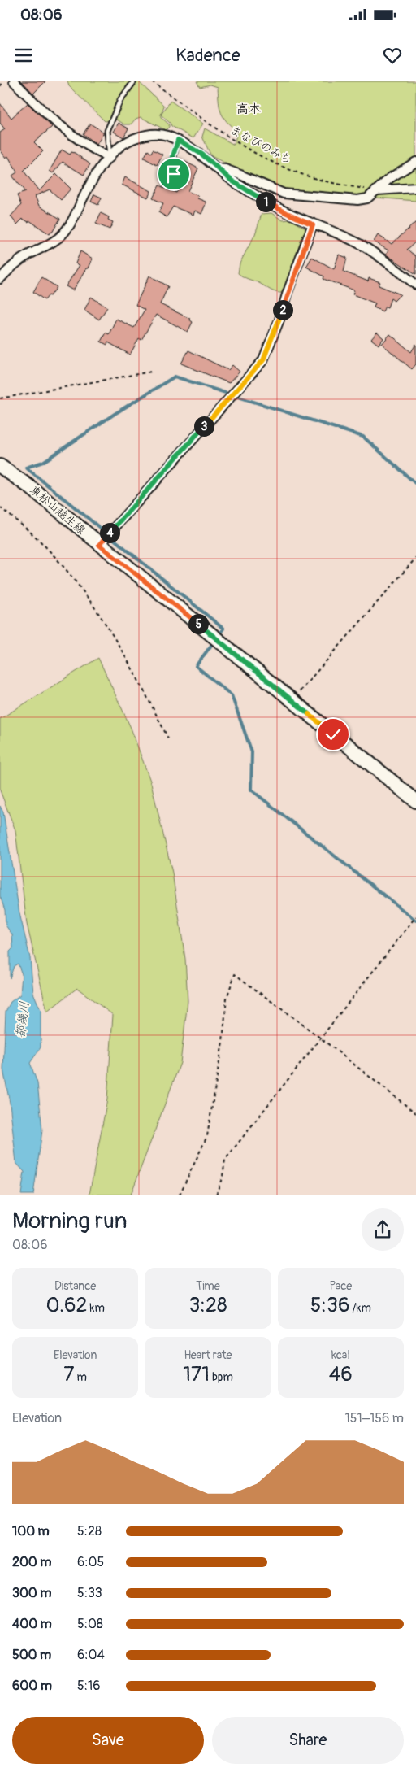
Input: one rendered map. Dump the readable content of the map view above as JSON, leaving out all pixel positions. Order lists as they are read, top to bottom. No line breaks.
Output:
{"streets":{"main road":["東松山越生線"],"path":["まなびのみち"]},"districts":["高本"],"water":["都幾川"],"page":{"status":"08:06","header":"Kadence","pins":["1","2","3","4","5"],"heading":["Morning run","08:06"],"stats":[["Distance","0.62 km"],["Time","3:28"],["Pace","5:36 /km"],["Elevation","7 m"],["Heart rate","171 bpm"],["kcal","46"]],"chart":["Elevation","151–156 m"],"list":[{"name":"100 m","note":"5:28"},{"name":"200 m","note":"6:05"},{"name":"300 m","note":"5:33"},{"name":"400 m","note":"5:08"},{"name":"500 m","note":"6:04"},{"name":"600 m","note":"5:16"}],"buttons":["Save","Share"]}}
